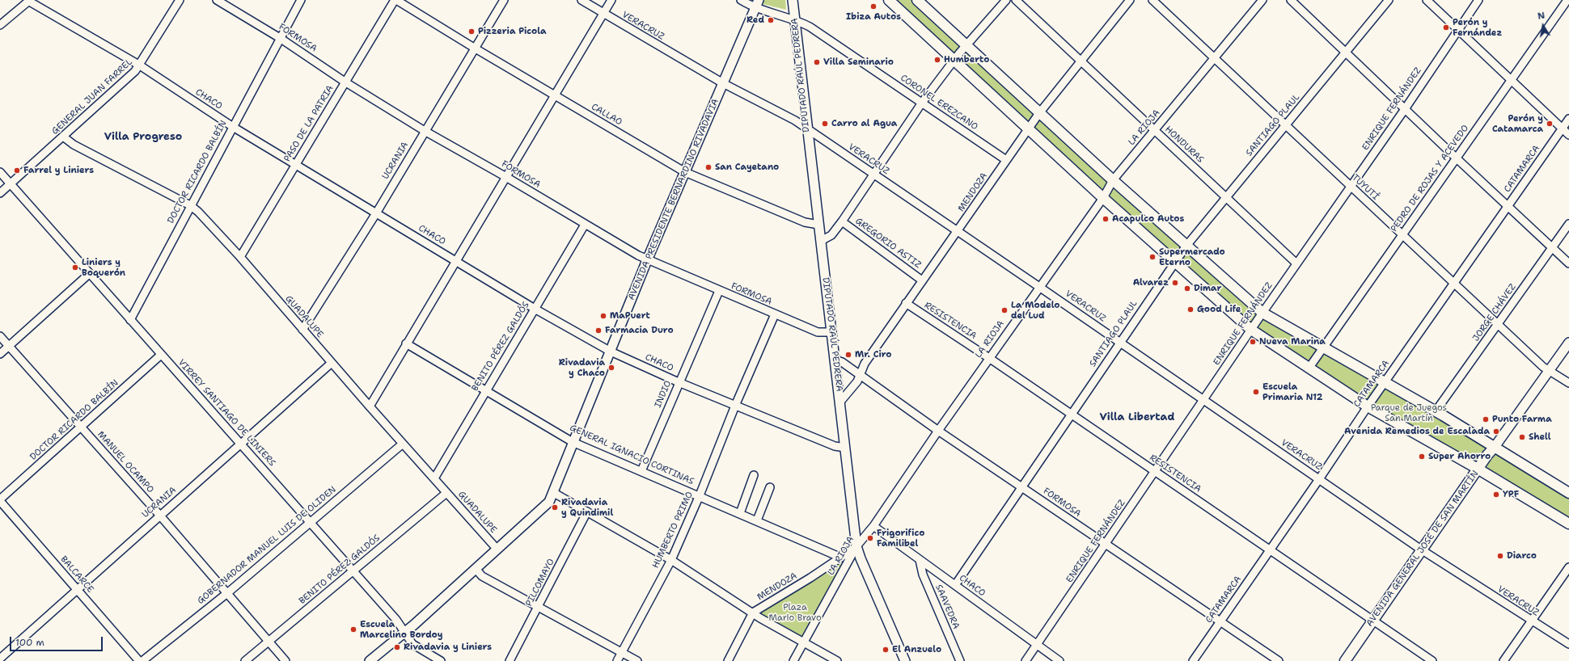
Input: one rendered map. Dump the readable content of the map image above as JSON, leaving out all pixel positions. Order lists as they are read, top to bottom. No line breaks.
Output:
{"streets":{"main road":["AVENIDA GENERAL JOSÉ DE SAN MARTÍN"],"street":["VERACRUZ","FORMOSA","DIPUTADO RAÚL PEDRERA","GENERAL JUAN FARREL","CHACO","CORONEL EREZCANO","ENRIQUE FERNÁNDEZ","CALLAO","PASO DE LA PATRIA","SANTIAGO PLAUL","LA RIOJA","HONDURAS","UCRANIA","CATAMARCA","DOCTOR RICARDO BALBÍN","PEDRO DE ROJAS Y ACEVEDO","TUYUTÍ","MENDOZA","AVENIDA PRESIDENTE BERNARDINO RIVADAVIA","GREGORIO ASTIZ","JORGE CHÁVEZ","GUADALUPE","RESISTENCIA","BENITO PÉREZ GALDÓS","INDIO","VIRREY SANTIAGO DE LINIERS","GENERAL IGNACIO CORTINAS","MANUEL OCAMPO","HUMBERTO PRIMO","GOBERNADOR MANUEL LUIS DE OLIDEN","BALCARCE","PILCOMAYO","SAAVEDRA"]},"crossings":[["VERACRUZ","DIPUTADO RAÚL PEDRERA"],["VERACRUZ","ENRIQUE FERNÁNDEZ"],["VERACRUZ","SANTIAGO PLAUL"],["VERACRUZ","LA RIOJA"],["VERACRUZ","CATAMARCA"],["VERACRUZ","MENDOZA"],["VERACRUZ","AVENIDA PRESIDENTE BERNARDINO RIVADAVIA"],["VERACRUZ","AVENIDA GENERAL JOSÉ DE SAN MARTÍN"],["FORMOSA","DIPUTADO RAÚL PEDRERA"],["FORMOSA","ENRIQUE FERNÁNDEZ"],["FORMOSA","PASO DE LA PATRIA"],["FORMOSA","SANTIAGO PLAUL"],["FORMOSA","LA RIOJA"],["FORMOSA","UCRANIA"],["FORMOSA","CATAMARCA"],["FORMOSA","DOCTOR RICARDO BALBÍN"],["FORMOSA","MENDOZA"],["FORMOSA","AVENIDA PRESIDENTE BERNARDINO RIVADAVIA"],["FORMOSA","BENITO PÉREZ GALDÓS"],["FORMOSA","INDIO"],["FORMOSA","HUMBERTO PRIMO"],["DIPUTADO RAÚL PEDRERA","CHACO"],["DIPUTADO RAÚL PEDRERA","CORONEL EREZCANO"],["DIPUTADO RAÚL PEDRERA","CALLAO"],["DIPUTADO RAÚL PEDRERA","LA RIOJA"],["DIPUTADO RAÚL PEDRERA","MENDOZA"],["GENERAL JUAN FARREL","CHACO"],["GENERAL JUAN FARREL","GUADALUPE"],["GENERAL JUAN FARREL","VIRREY SANTIAGO DE LINIERS"],["CHACO","ENRIQUE FERNÁNDEZ"],["CHACO","PASO DE LA PATRIA"],["CHACO","SANTIAGO PLAUL"],["CHACO","LA RIOJA"],["CHACO","UCRANIA"],["CHACO","DOCTOR RICARDO BALBÍN"],["CHACO","AVENIDA PRESIDENTE BERNARDINO RIVADAVIA"],["CHACO","BENITO PÉREZ GALDÓS"],["CHACO","INDIO"],["CHACO","HUMBERTO PRIMO"],["CHACO","SAAVEDRA"],["CORONEL EREZCANO","MENDOZA"],["CORONEL EREZCANO","AVENIDA PRESIDENTE BERNARDINO RIVADAVIA"],["ENRIQUE FERNÁNDEZ","HONDURAS"],["ENRIQUE FERNÁNDEZ","TUYUTÍ"],["ENRIQUE FERNÁNDEZ","RESISTENCIA"],["CALLAO","PASO DE LA PATRIA"],["CALLAO","UCRANIA"],["CALLAO","AVENIDA PRESIDENTE BERNARDINO RIVADAVIA"],["PASO DE LA PATRIA","GUADALUPE"],["SANTIAGO PLAUL","HONDURAS"],["SANTIAGO PLAUL","TUYUTÍ"],["SANTIAGO PLAUL","RESISTENCIA"],["LA RIOJA","HONDURAS"],["LA RIOJA","TUYUTÍ"],["LA RIOJA","MENDOZA"],["LA RIOJA","RESISTENCIA"],["HONDURAS","MENDOZA"],["UCRANIA","GUADALUPE"],["UCRANIA","VIRREY SANTIAGO DE LINIERS"],["UCRANIA","MANUEL OCAMPO"],["UCRANIA","BALCARCE"],["CATAMARCA","TUYUTÍ"],["CATAMARCA","RESISTENCIA"],["DOCTOR RICARDO BALBÍN","GUADALUPE"],["DOCTOR RICARDO BALBÍN","VIRREY SANTIAGO DE LINIERS"],["DOCTOR RICARDO BALBÍN","MANUEL OCAMPO"],["DOCTOR RICARDO BALBÍN","BALCARCE"],["PEDRO DE ROJAS Y ACEVEDO","TUYUTÍ"],["TUYUTÍ","JORGE CHÁVEZ"],["TUYUTÍ","AVENIDA GENERAL JOSÉ DE SAN MARTÍN"],["MENDOZA","GREGORIO ASTIZ"],["MENDOZA","RESISTENCIA"],["MENDOZA","GENERAL IGNACIO CORTINAS"],["AVENIDA PRESIDENTE BERNARDINO RIVADAVIA","GUADALUPE"],["AVENIDA PRESIDENTE BERNARDINO RIVADAVIA","VIRREY SANTIAGO DE LINIERS"],["AVENIDA PRESIDENTE BERNARDINO RIVADAVIA","GENERAL IGNACIO CORTINAS"],["GUADALUPE","BENITO PÉREZ GALDÓS"],["GUADALUPE","GOBERNADOR MANUEL LUIS DE OLIDEN"],["RESISTENCIA","AVENIDA GENERAL JOSÉ DE SAN MARTÍN"],["BENITO PÉREZ GALDÓS","VIRREY SANTIAGO DE LINIERS"],["BENITO PÉREZ GALDÓS","GENERAL IGNACIO CORTINAS"],["BENITO PÉREZ GALDÓS","MANUEL OCAMPO"],["INDIO","GENERAL IGNACIO CORTINAS"],["VIRREY SANTIAGO DE LINIERS","GOBERNADOR MANUEL LUIS DE OLIDEN"],["GENERAL IGNACIO CORTINAS","HUMBERTO PRIMO"],["MANUEL OCAMPO","GOBERNADOR MANUEL LUIS DE OLIDEN"]],"districts":["Villa Progreso","Villa Libertad"],"parks":["Parque de Juegos San Martín","Plaza Mario Bravo"],"places":["Ibiza Autos","Red","Perón y Fernández","Pizzeria Picola","Humberto","Villa Seminario","Carro al Agua","Perón y Catamarca","San Cayetano","Farrel y Liniers","Acapulco Autos","Supermercado Eterno","Liniers y Boquerón","Alvarez","Dimar","Good Life","La Modelo del Lud","MaPuert","Farmacia Duro","Nueva Marina","Mr. Ciro","Rivadavia y Chaco","Escuela Primaria N12","Punto Farma","Avenida Remedios de Escalada","Shell","Super Ahorro","YPF","Rivadavia y Quindimil","Frigorifico Familibel","Diarco","Escuela Marcelino Bordoy","Rivadavia y Liniers","El Anzuelo"],"scale_bar":"100 m","north":"top"}
